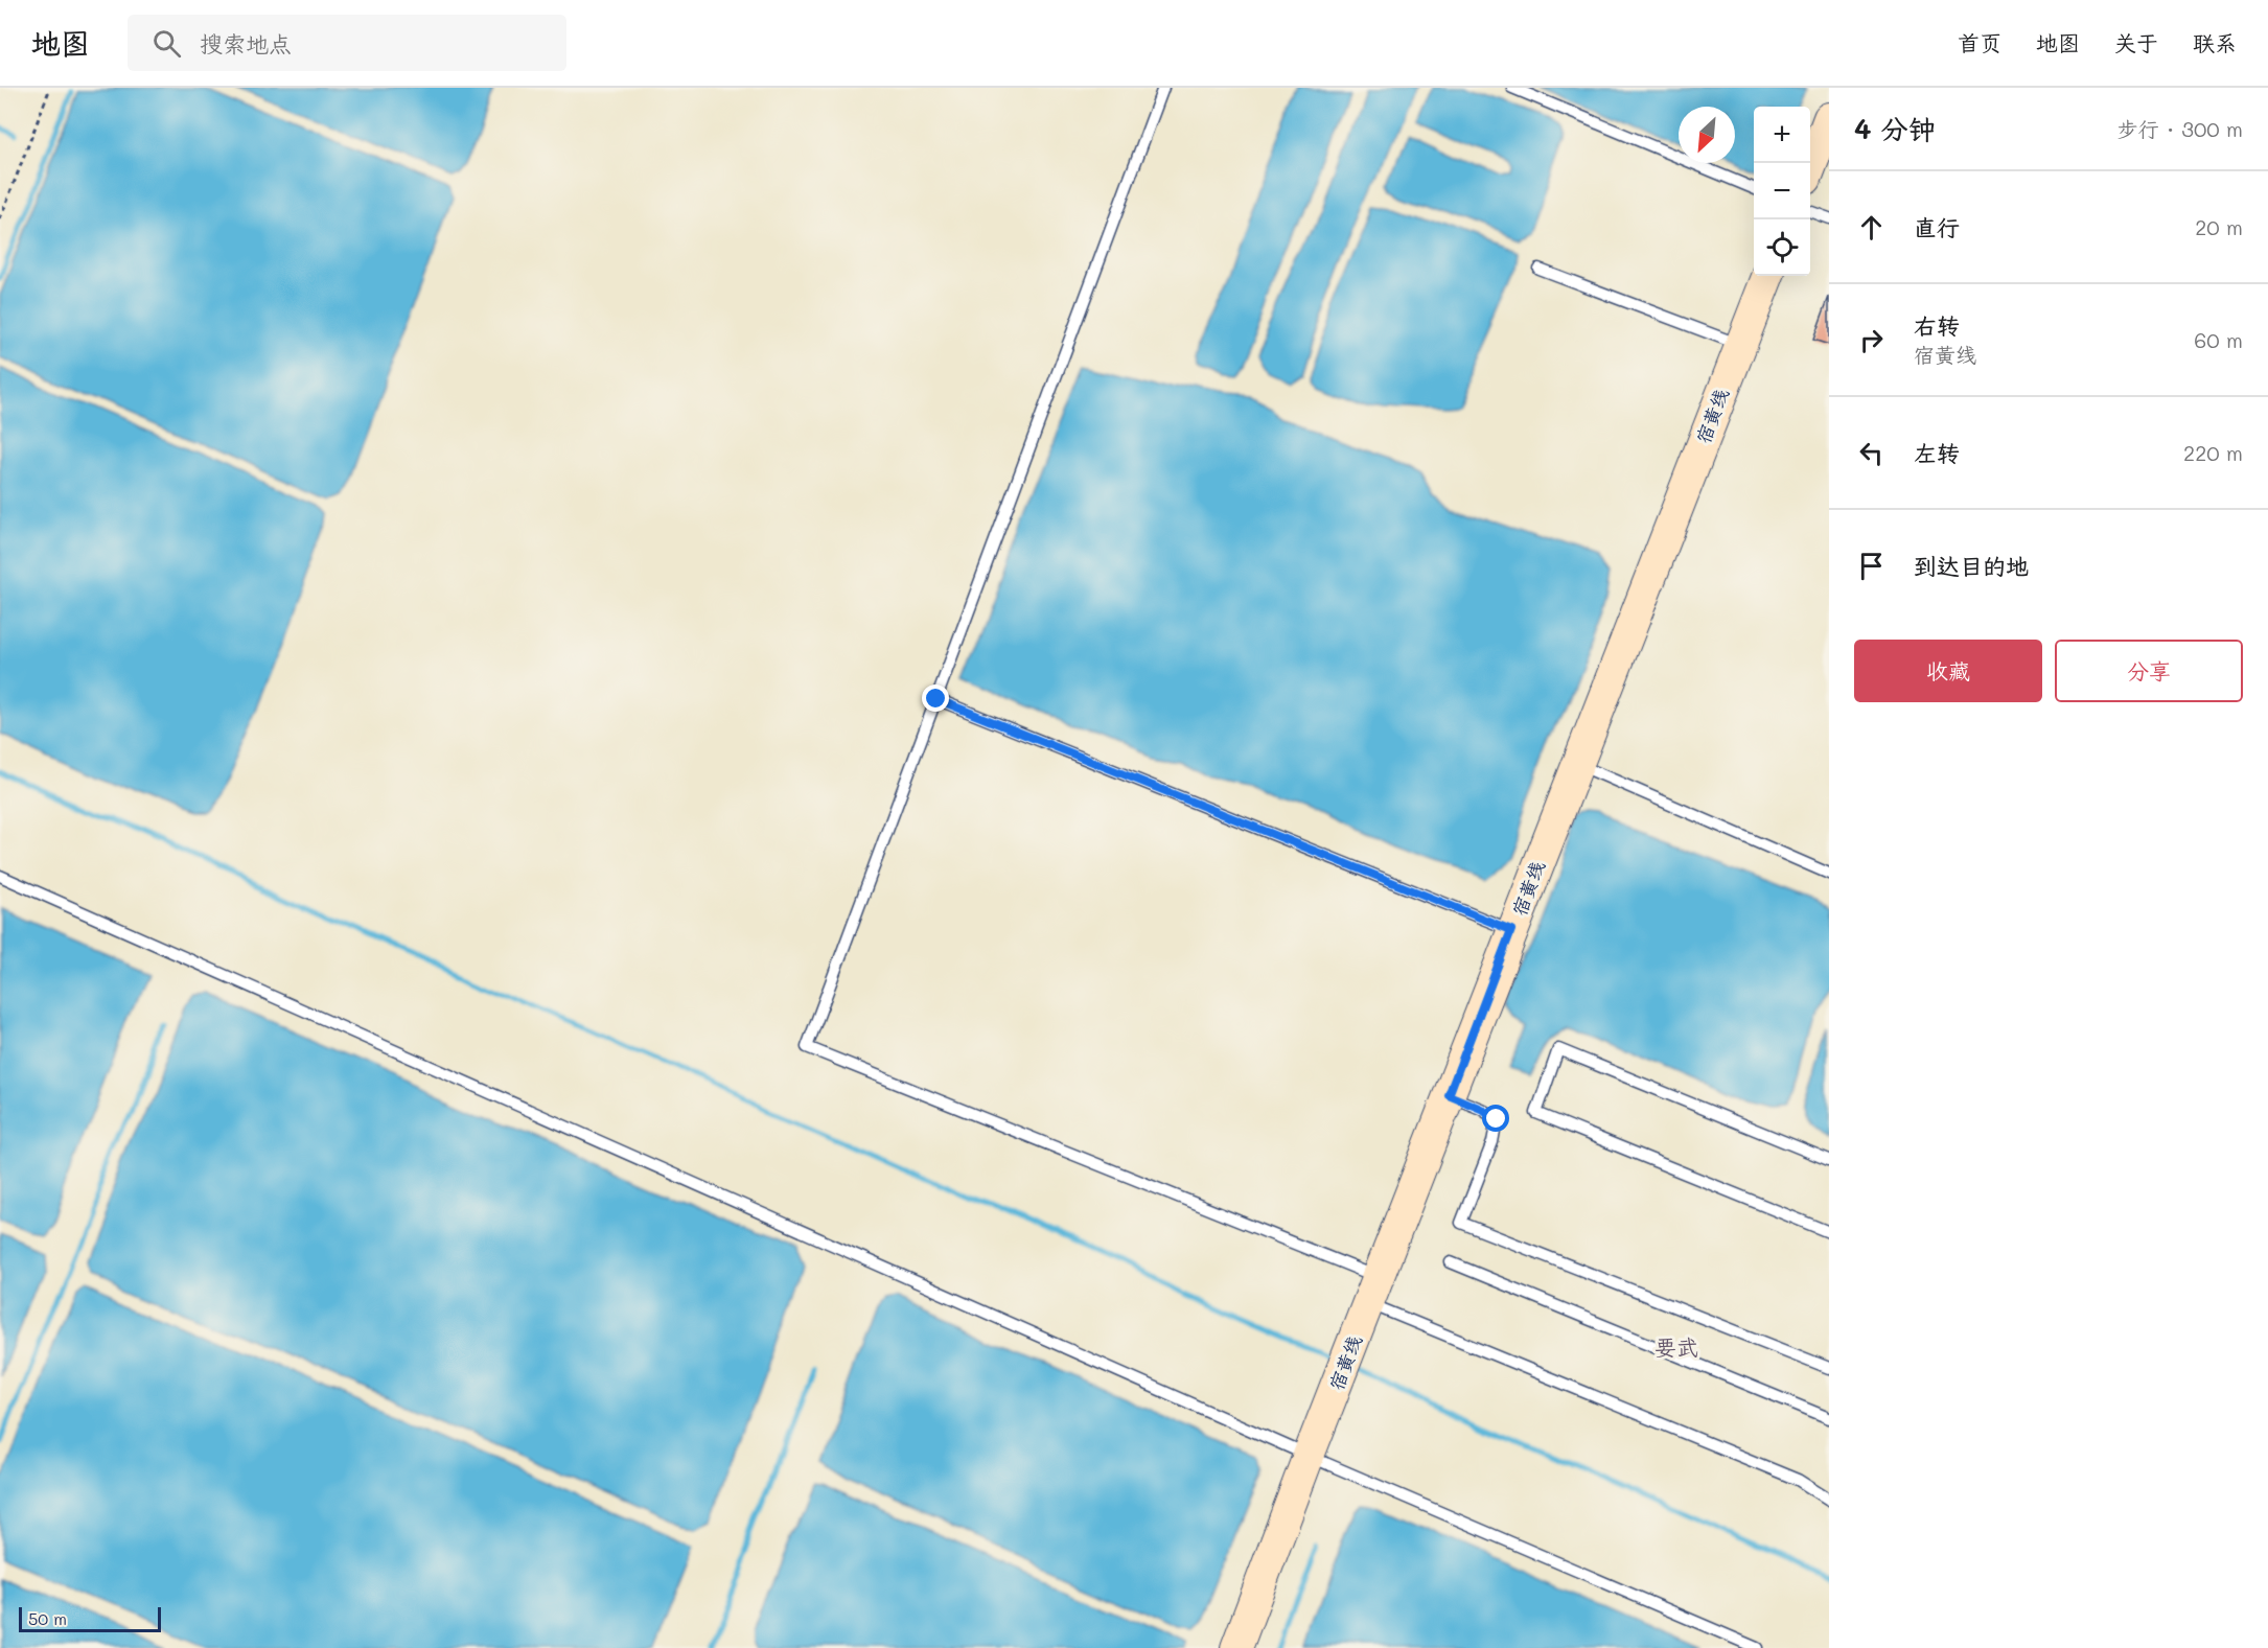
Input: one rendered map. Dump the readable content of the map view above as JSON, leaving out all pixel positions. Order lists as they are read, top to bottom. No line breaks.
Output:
{"streets":{"main road":["宿黄线"]},"districts":["要武"],"scale_bar":"50 m","north":"bottom left","page":{"header":"地图","search":"搜索地点","nav":["首页","地图","关于","联系"],"heading":["4 分钟","步行 · 300 m"],"map_buttons":["+","−"],"list":[["直行","20 m"],["右转","宿黄线","60 m"],["左转","220 m"],"到达目的地"],"buttons":["收藏","分享"],"scale":"50 m"}}
